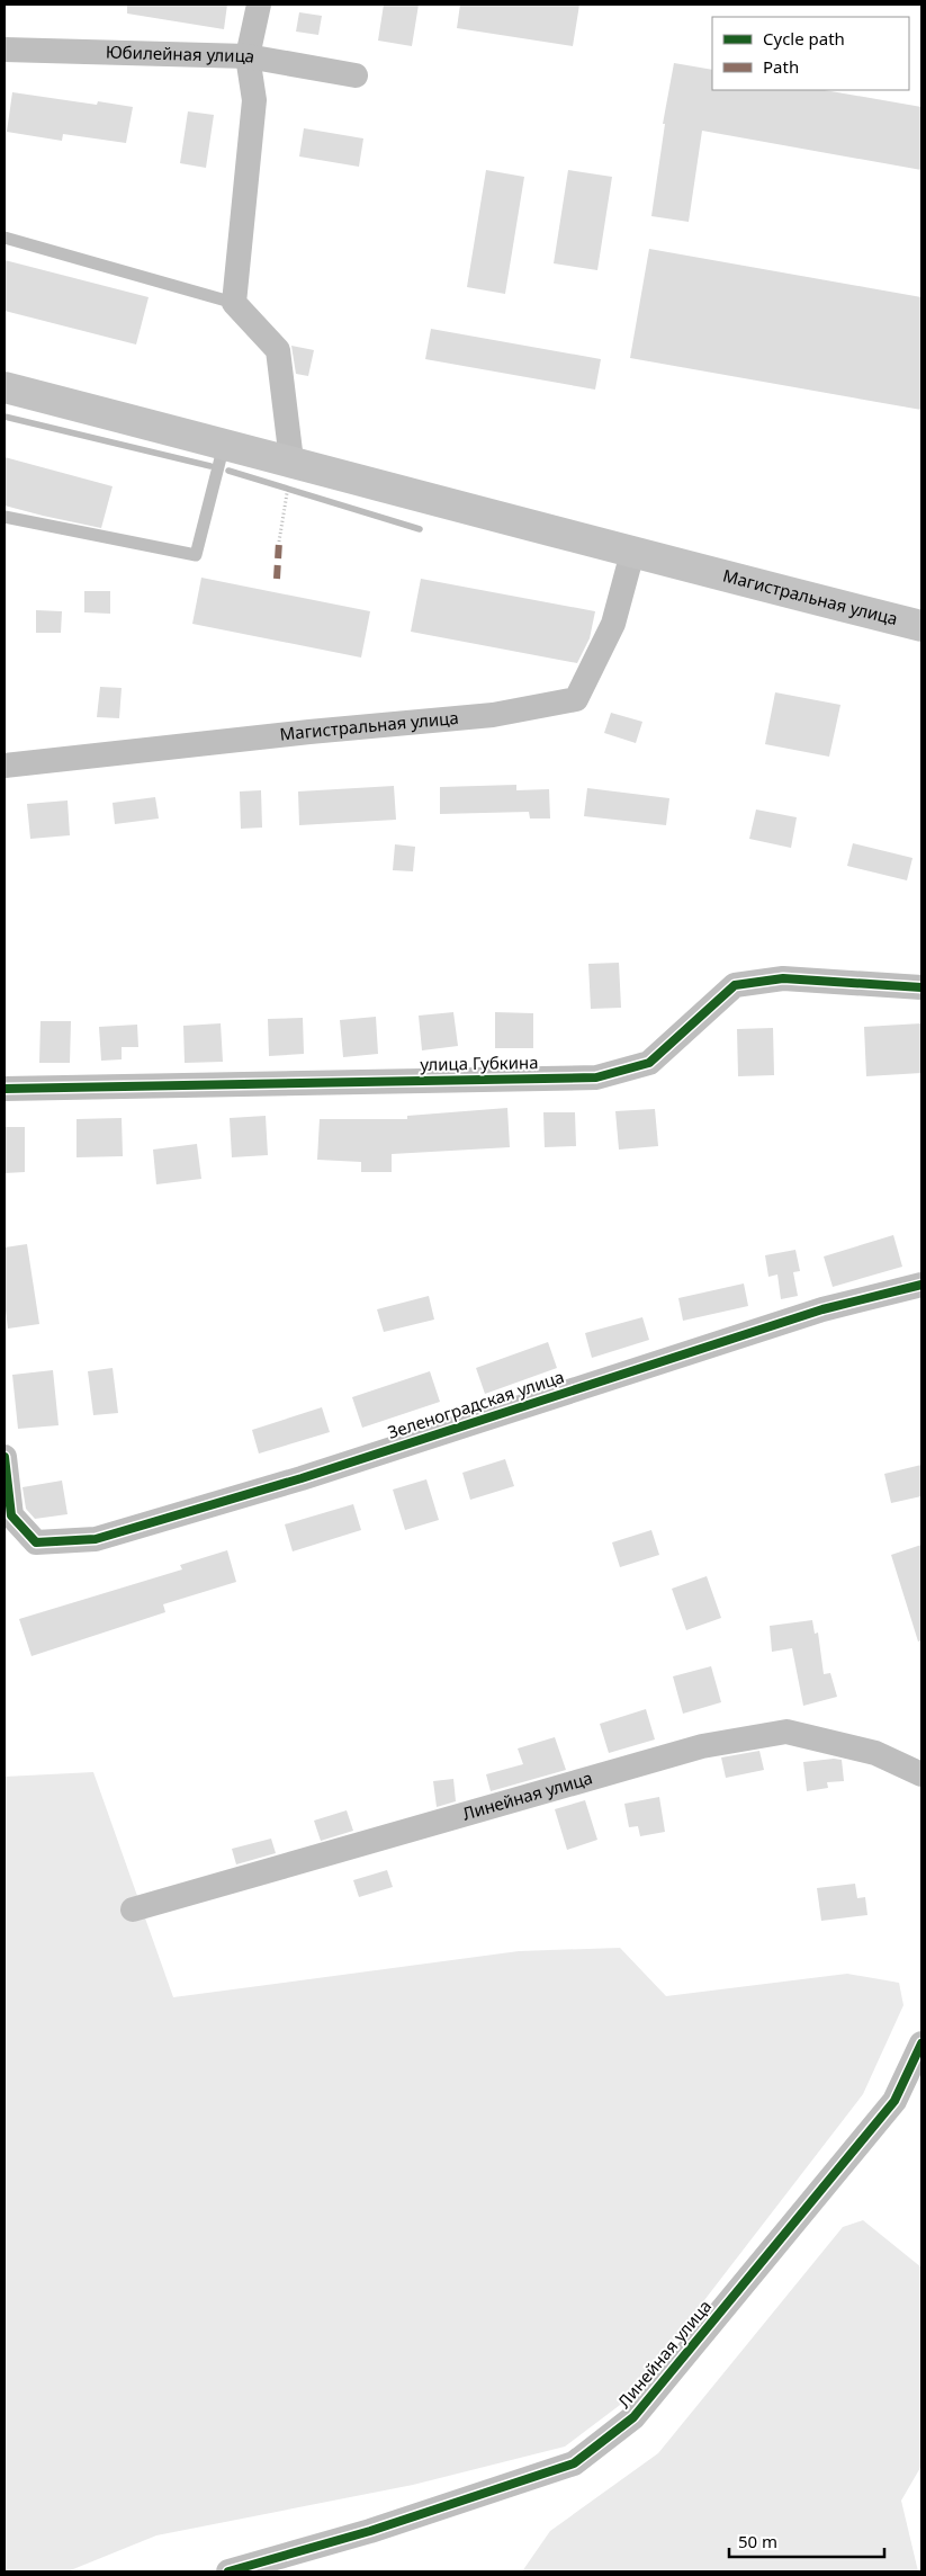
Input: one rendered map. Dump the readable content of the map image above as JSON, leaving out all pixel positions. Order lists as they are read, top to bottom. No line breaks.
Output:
{"streets":{"main road":["Магистральная улица"],"street":["Юбилейная улица","улица Губкина","Зеленоградская улица","Линейная улица"]},"legend":["Cycle path","Path"],"scale_bar":"50 m"}
